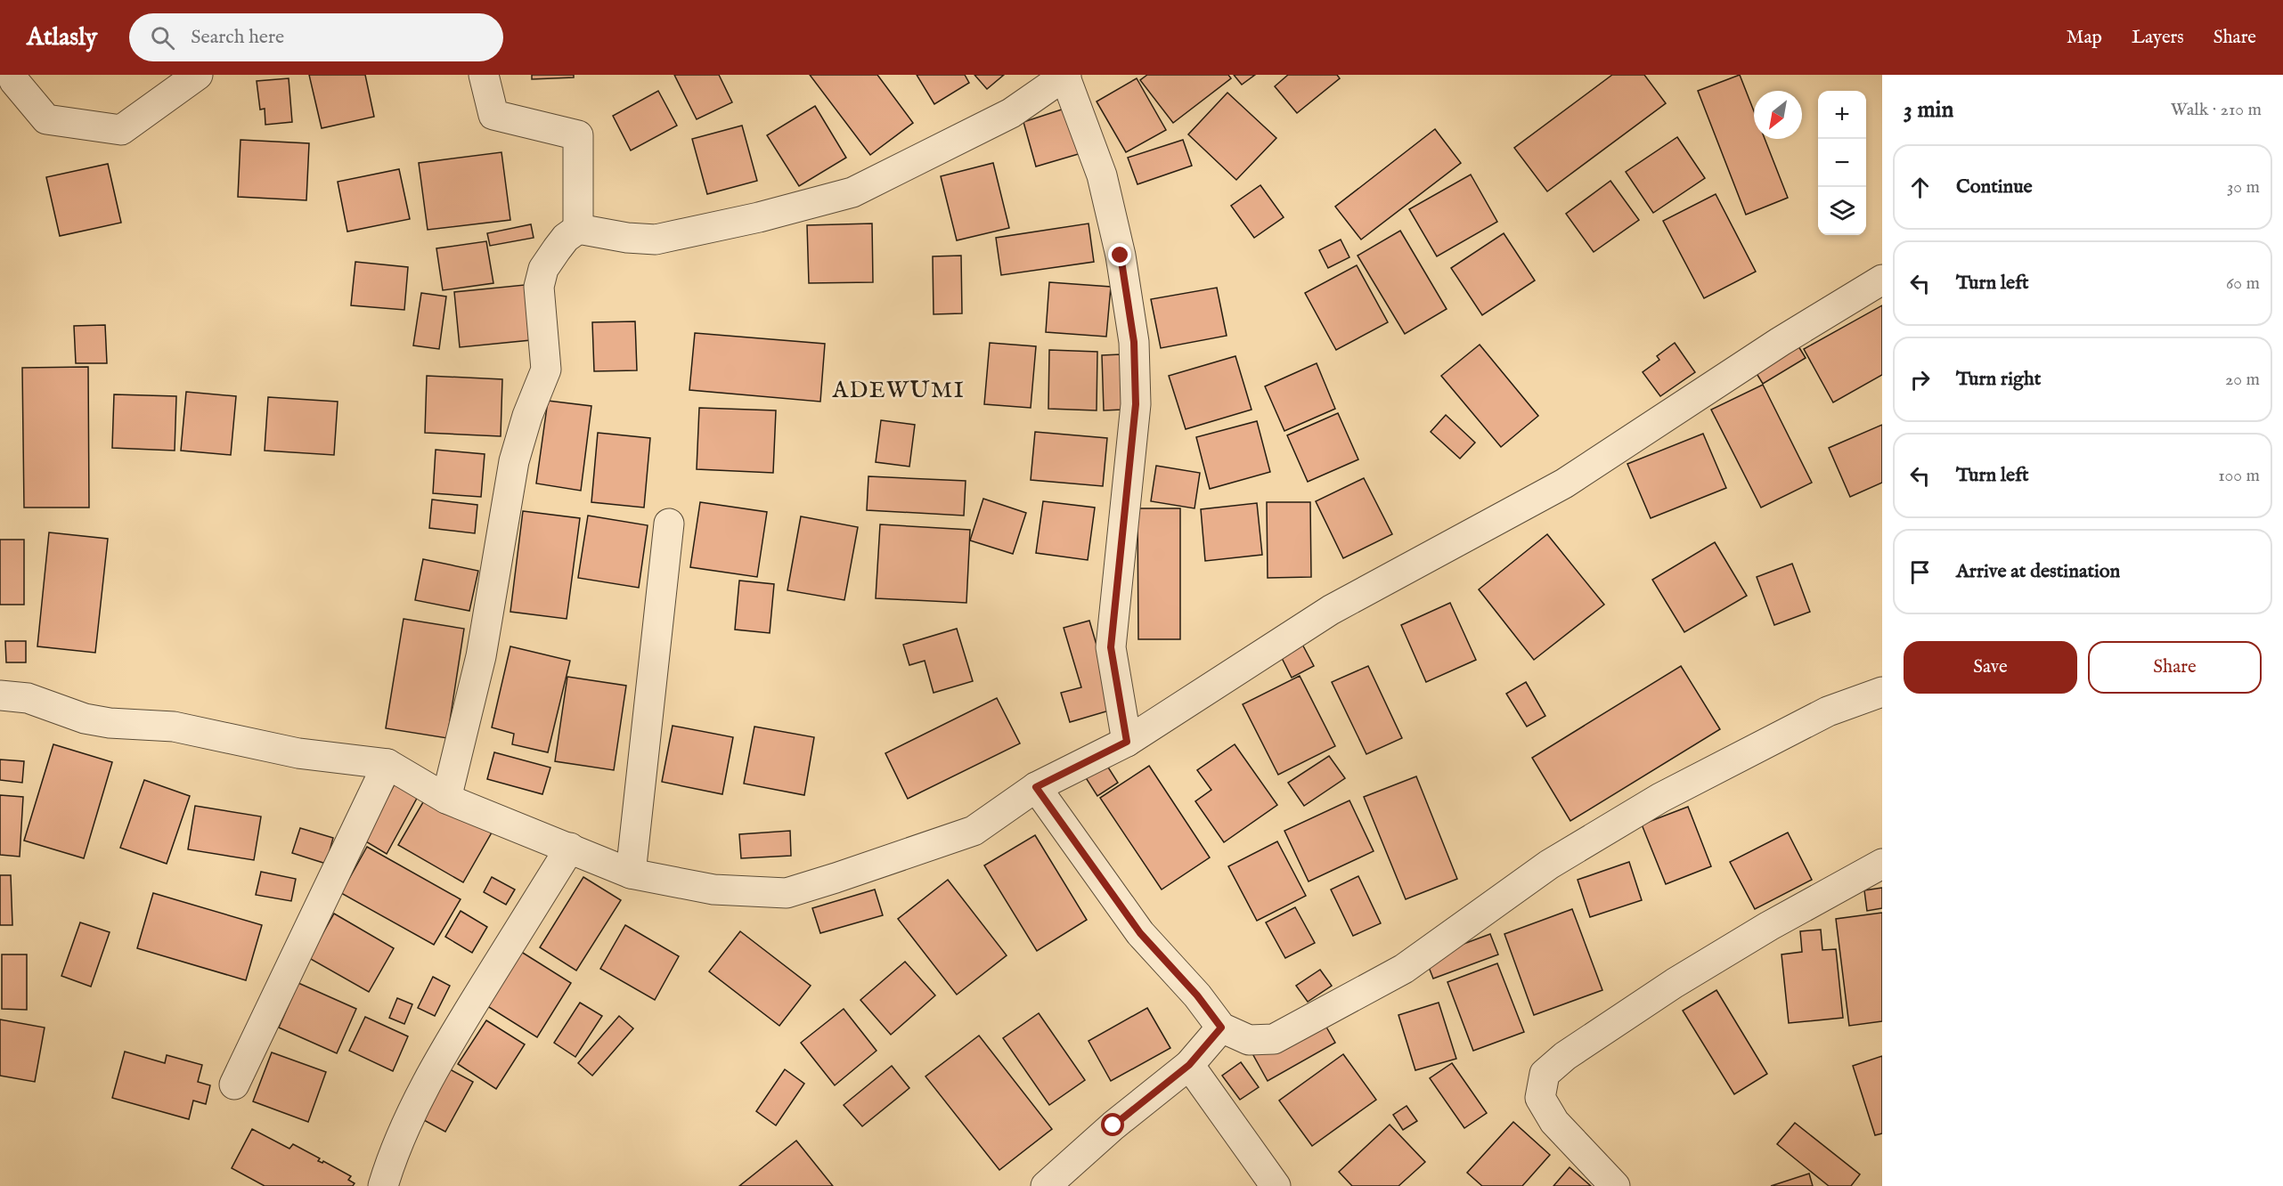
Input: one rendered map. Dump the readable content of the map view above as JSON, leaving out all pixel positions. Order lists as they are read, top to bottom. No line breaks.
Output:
{"districts":["ADEWUMI"],"north":"bottom left","page":{"header":"Atlasly","search":"Search here","nav":["Map","Layers","Share"],"heading":["3 min","Walk · 210 m"],"map_buttons":["+","−"],"list":[["Continue","30 m"],["Turn left","60 m"],["Turn right","20 m"],["Turn left","100 m"],"Arrive at destination"],"buttons":["Save","Share"]}}
